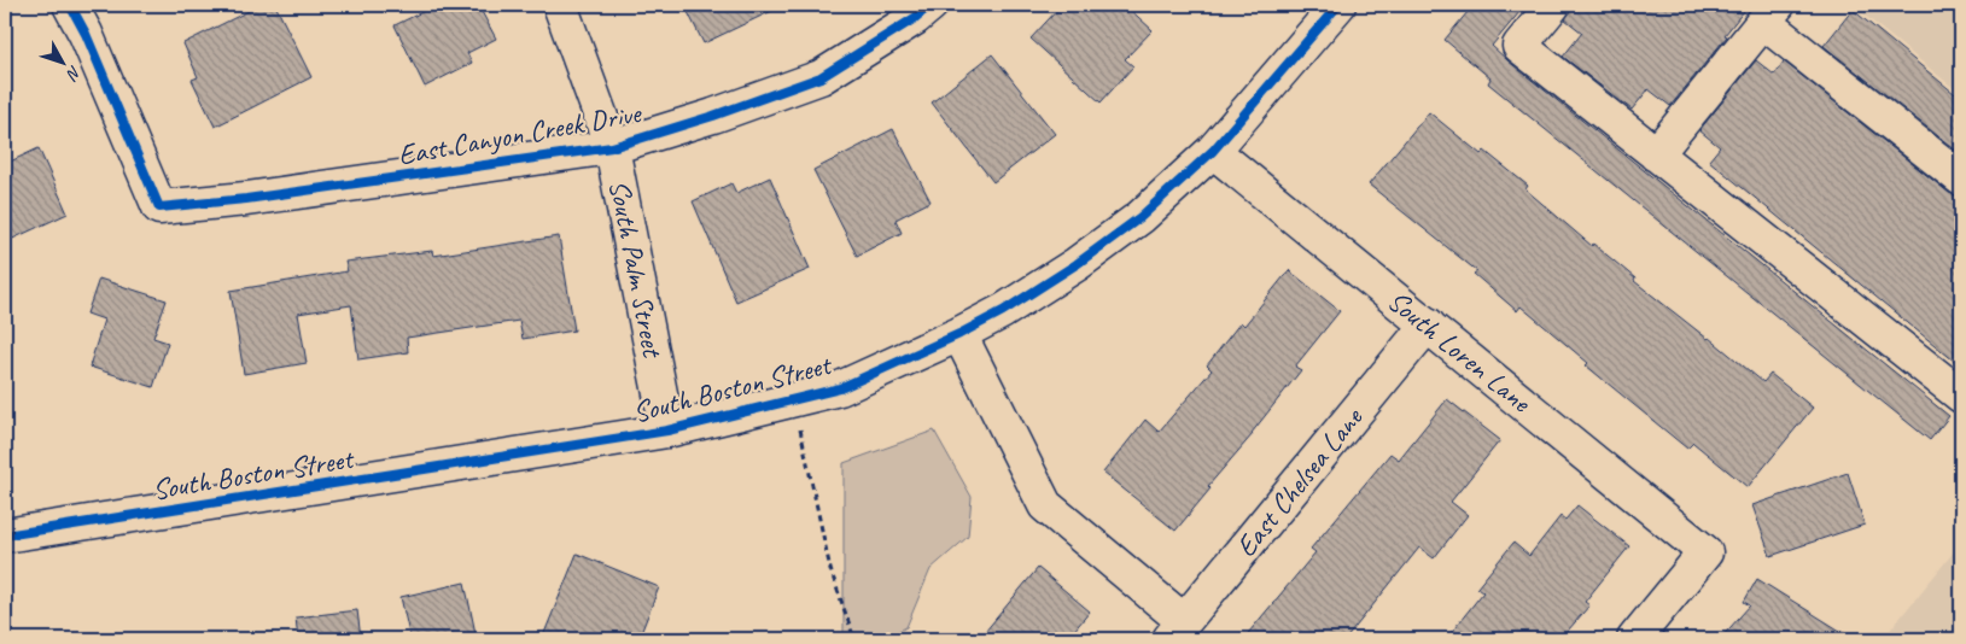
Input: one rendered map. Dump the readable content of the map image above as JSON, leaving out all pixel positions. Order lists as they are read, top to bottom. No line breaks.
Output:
{"streets":{"street":["East Canyon Creek Drive","South Palm Street","South Loren Lane","South Boston Street","East Chelsea Lane"]},"crossings":[["East Canyon Creek Drive","South Palm Street"],["South Palm Street","South Boston Street"],["South Loren Lane","South Boston Street"],["South Loren Lane","East Chelsea Lane"]],"north":"bottom right"}
